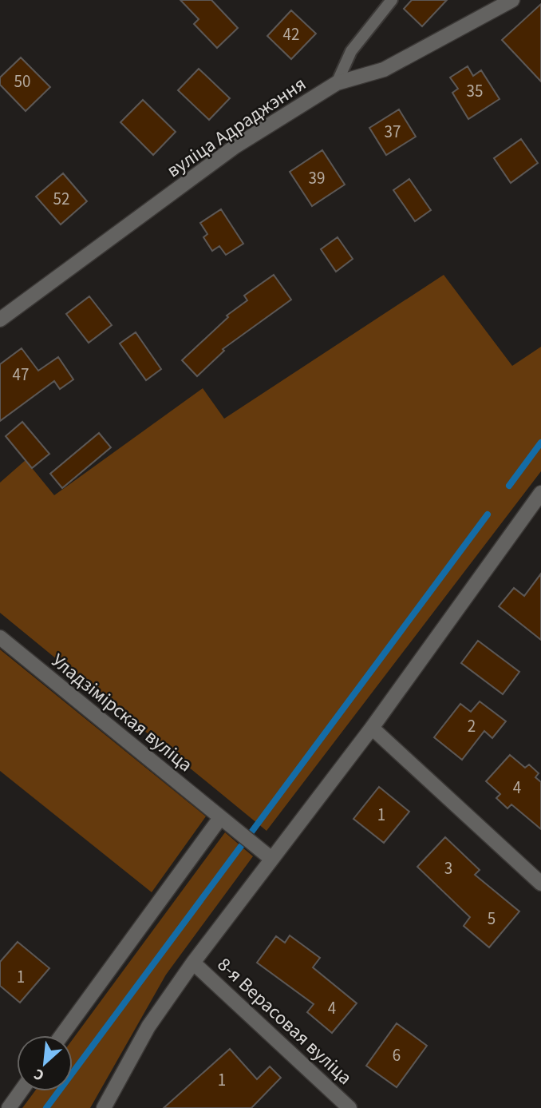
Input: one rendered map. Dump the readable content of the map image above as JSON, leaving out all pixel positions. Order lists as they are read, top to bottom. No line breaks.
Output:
{"streets":{"street":["вуліца Адраджэння","Уладзімірская вуліца","8-я Верасовая вуліца"]},"house_numbers":["42","50","35","37","39","52","47","2","4","1","3","5","1","4","6","1"],"north":"bottom left"}
